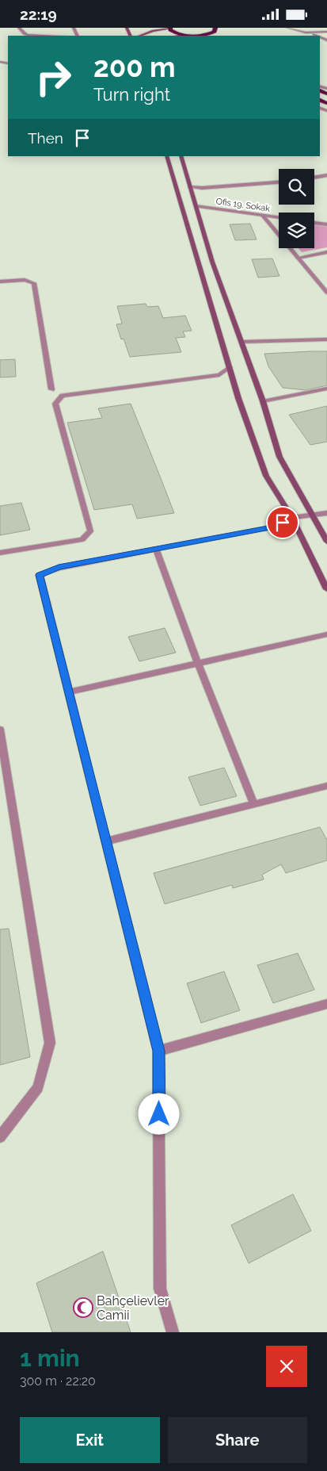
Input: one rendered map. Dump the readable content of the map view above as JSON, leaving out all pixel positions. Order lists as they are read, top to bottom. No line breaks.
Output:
{"streets":{"street":["Ofis 19. Sokak"]},"places":{"mosque":["Bahçelievler Camii"]},"page":{"status":"22:19","turn":["200 m","Turn right"],"then":"Then","heading":["1 min","300 m · 22:20"],"buttons":["Exit","Share"]}}
